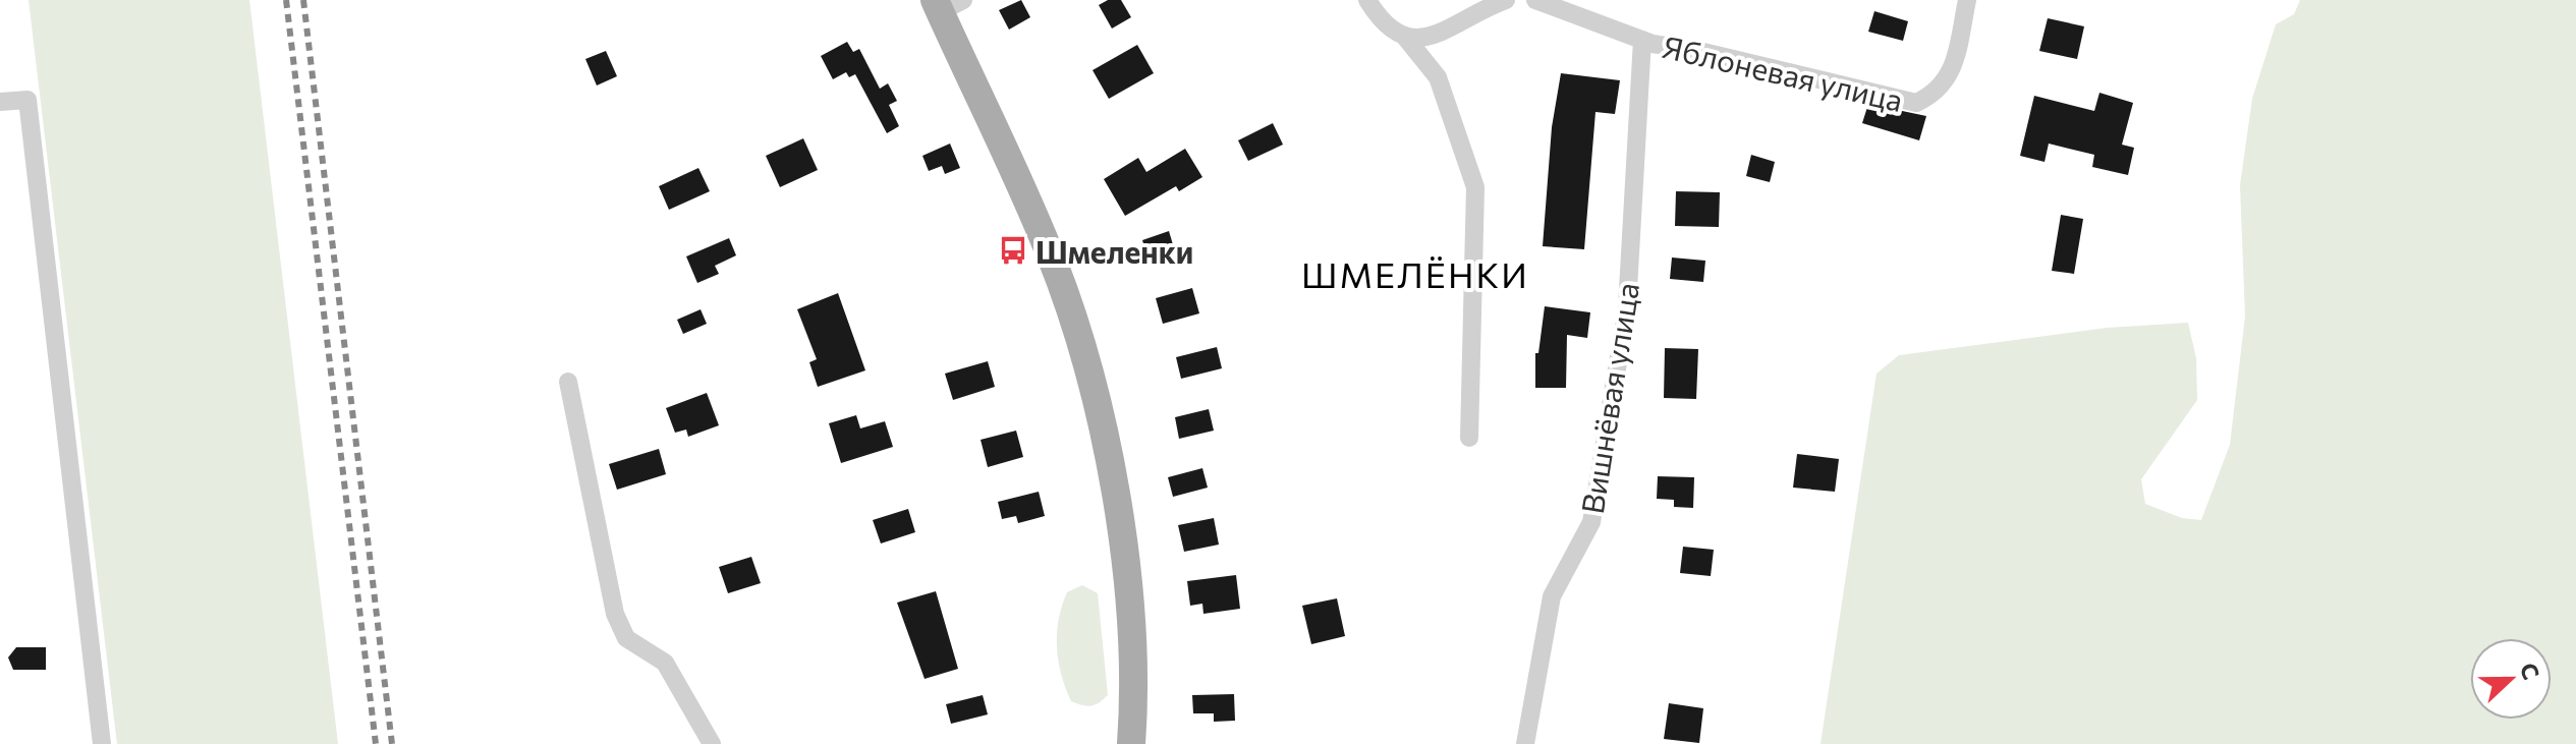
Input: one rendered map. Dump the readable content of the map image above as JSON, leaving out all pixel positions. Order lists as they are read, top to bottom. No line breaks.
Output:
{"streets":{"street":["Яблоневая улица","Вишнёвая улица"]},"crossings":[["Яблоневая улица","Вишнёвая улица"]],"districts":["ШМЕЛЁНКИ"],"places":{"bus stop":["Шмеленки"]},"north":"right"}
